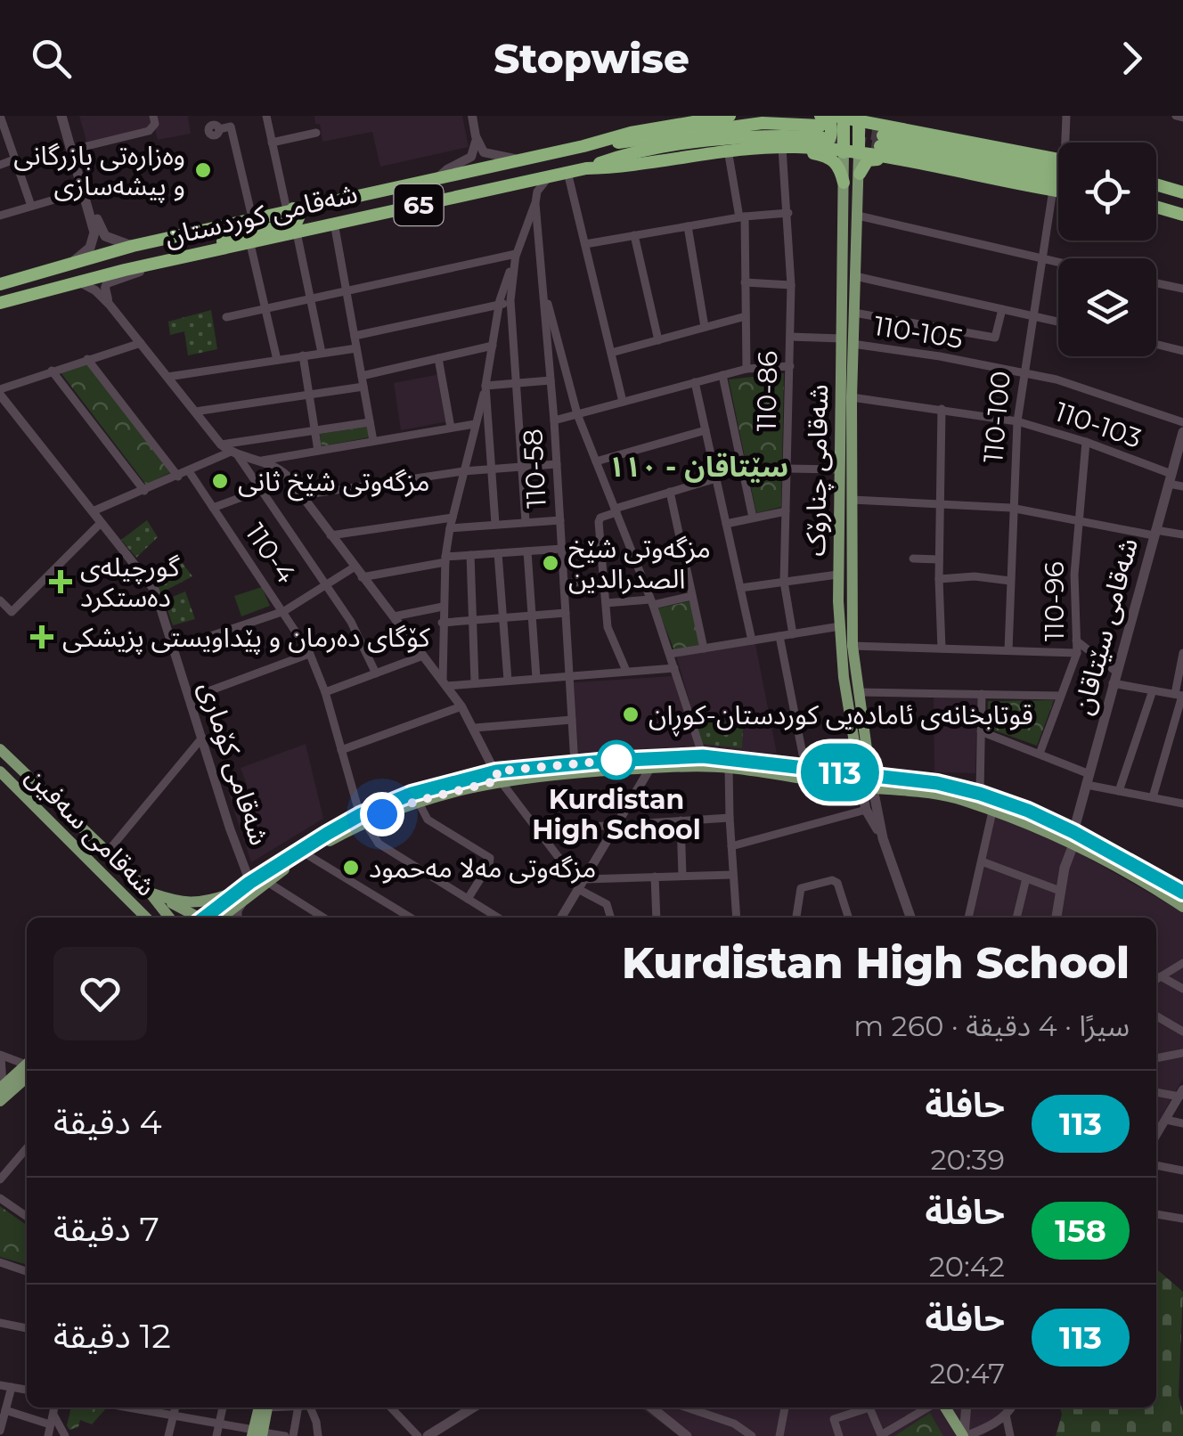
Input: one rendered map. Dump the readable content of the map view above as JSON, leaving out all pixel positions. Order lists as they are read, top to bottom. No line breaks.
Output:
{"streets":{"highway":["65","شەقامی کوردستان"],"main road":["شەقامی چنارۆک","شەقامی سێتاقان","شەقامی سەفین"],"street":["110-105","110-86","110-100","110-103","110-58","110-4","110-96","شەقامی کۆماری"]},"crossings":[["شەقامی کوردستان","110-86"],["شەقامی کوردستان","110-100"],["شەقامی کوردستان","شەقامی چنارۆک"],["110-105","110-86"],["110-105","110-100"],["110-105","شەقامی چنارۆک"],["110-100","110-103"],["110-103","شەقامی چنارۆک"],["110-103","110-96"],["110-103","شەقامی سێتاقان"]],"districts":["سێتاقان - ١١٠"],"places":{"other":["وەزارەتی بازرگانی و پیشەسازی","مزگەوتی شێخ ثانی","مزگەوتی شێخ الصدرالدين","قوتابخانەی ئامادەیی کوردستان-کوڕان","Kurdistan High School","مزگەوتی مەلا مەحمود"],"health":["گورچیله‌ی ده‌ستكرد","کۆگای دەرمان و پێداویستی پزیشکی"]},"lines":["bus line 113"],"page":{"header":"Stopwise","on_map":"113","heading":["Kurdistan High School","سيرًا · 4 دقيقة · 260 m"],"list":[{"mark":"113","name":"حافلة","note":"20:39","value":"4 دقيقة"},{"mark":"158","name":"حافلة","note":"20:42","value":"7 دقيقة"},{"mark":"113","name":"حافلة","note":"20:47","value":"12 دقيقة"}]}}
